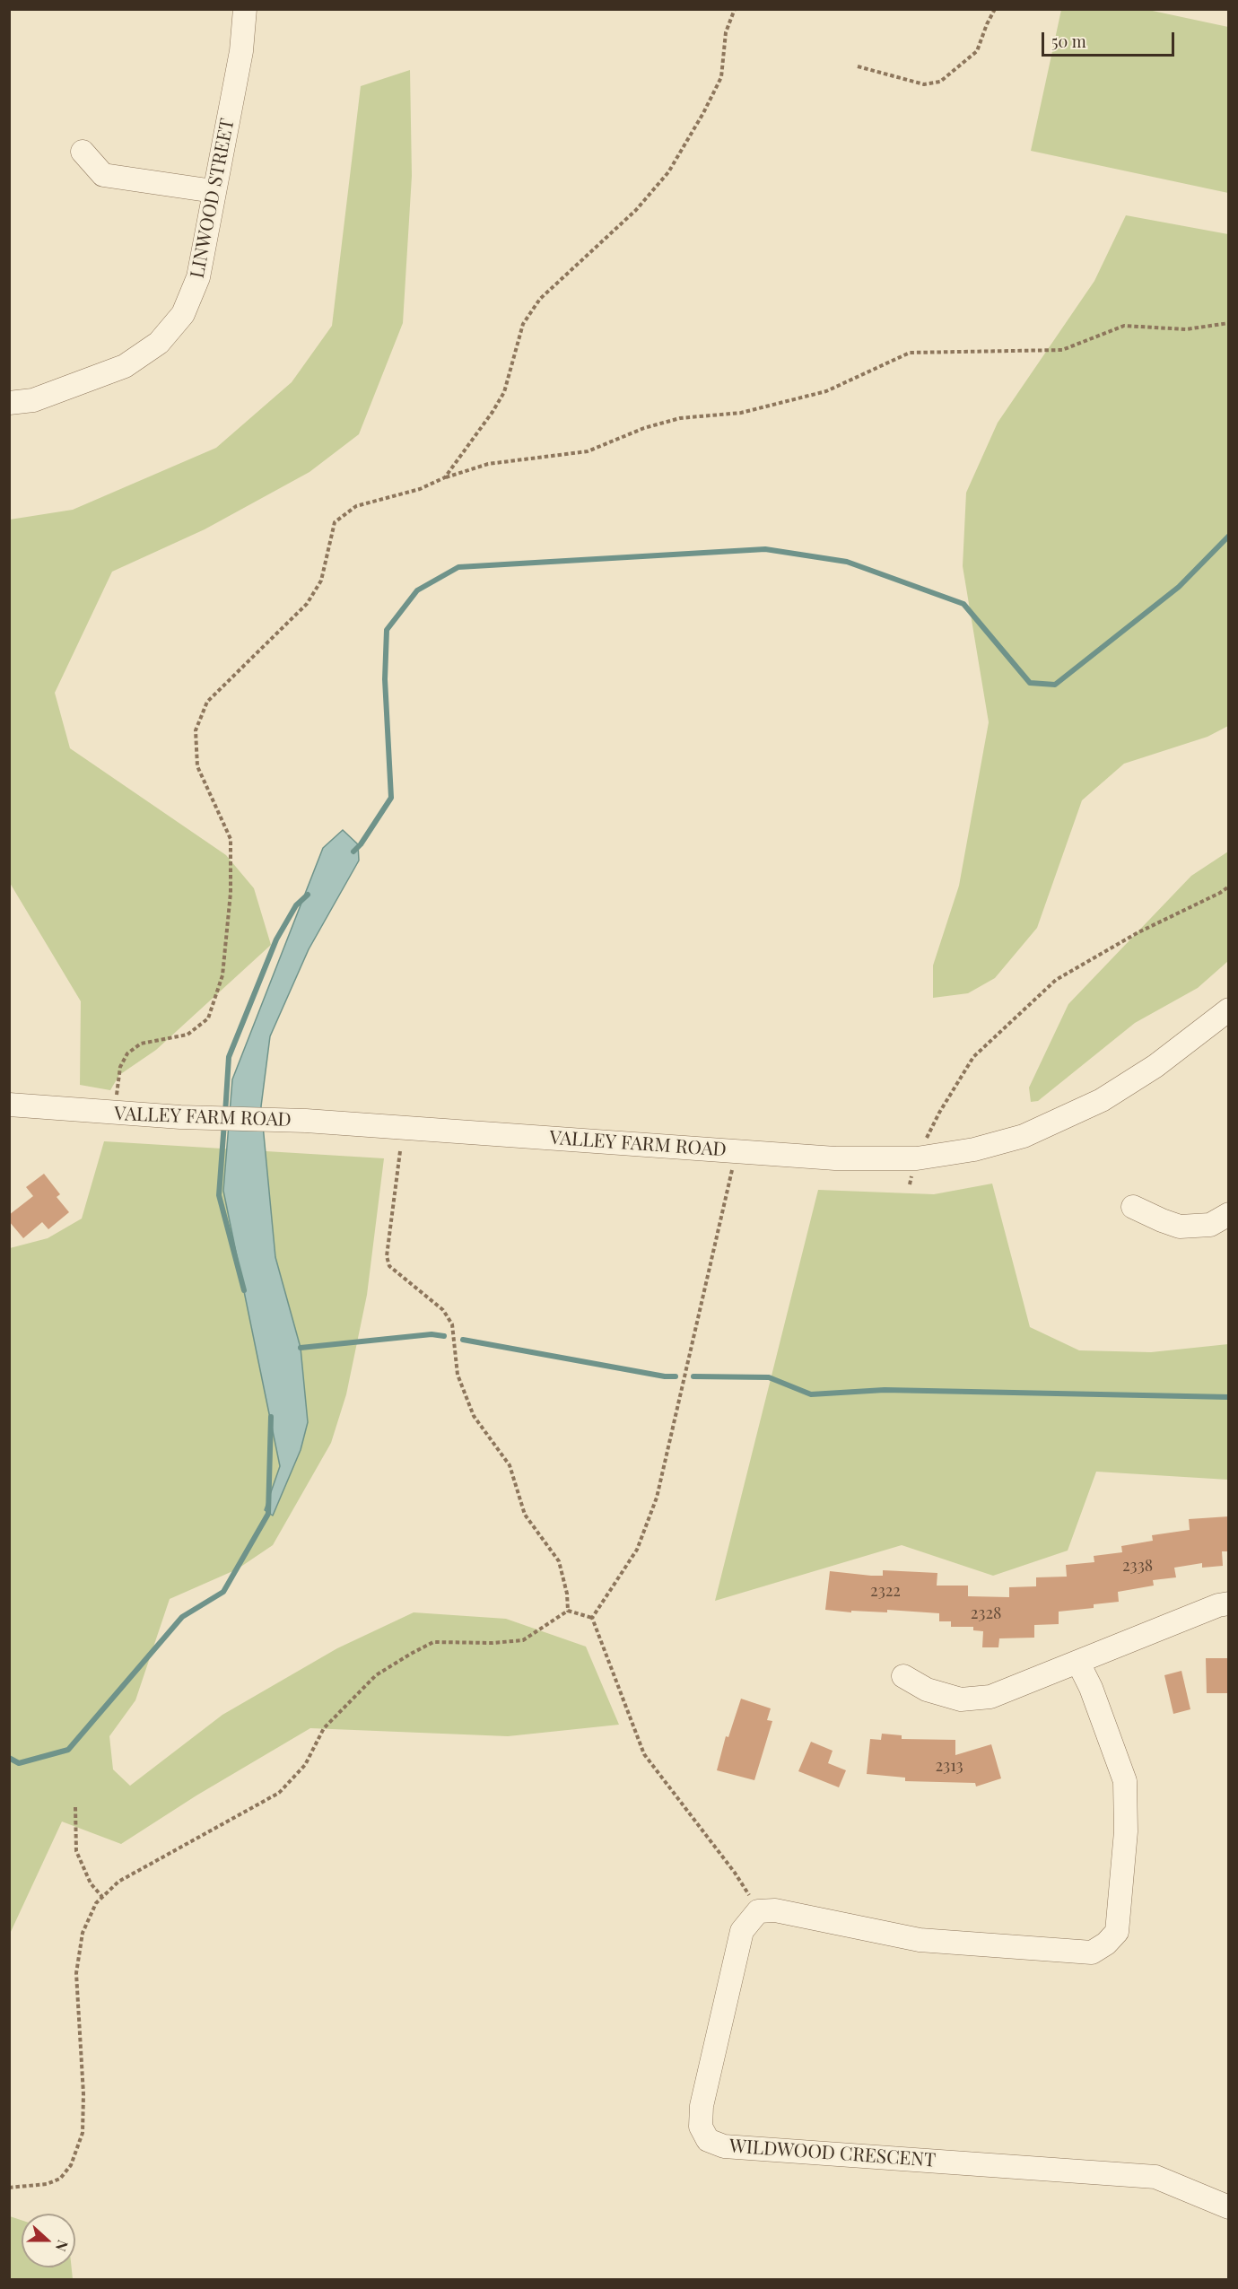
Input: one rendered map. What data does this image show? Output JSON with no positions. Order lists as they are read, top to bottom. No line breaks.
{"streets":{"street":["LINWOOD STREET","VALLEY FARM ROAD","WILDWOOD CRESCENT"]},"house_numbers":["2338","2322","2328","2313"],"scale_bar":"50 m","north":"right"}
